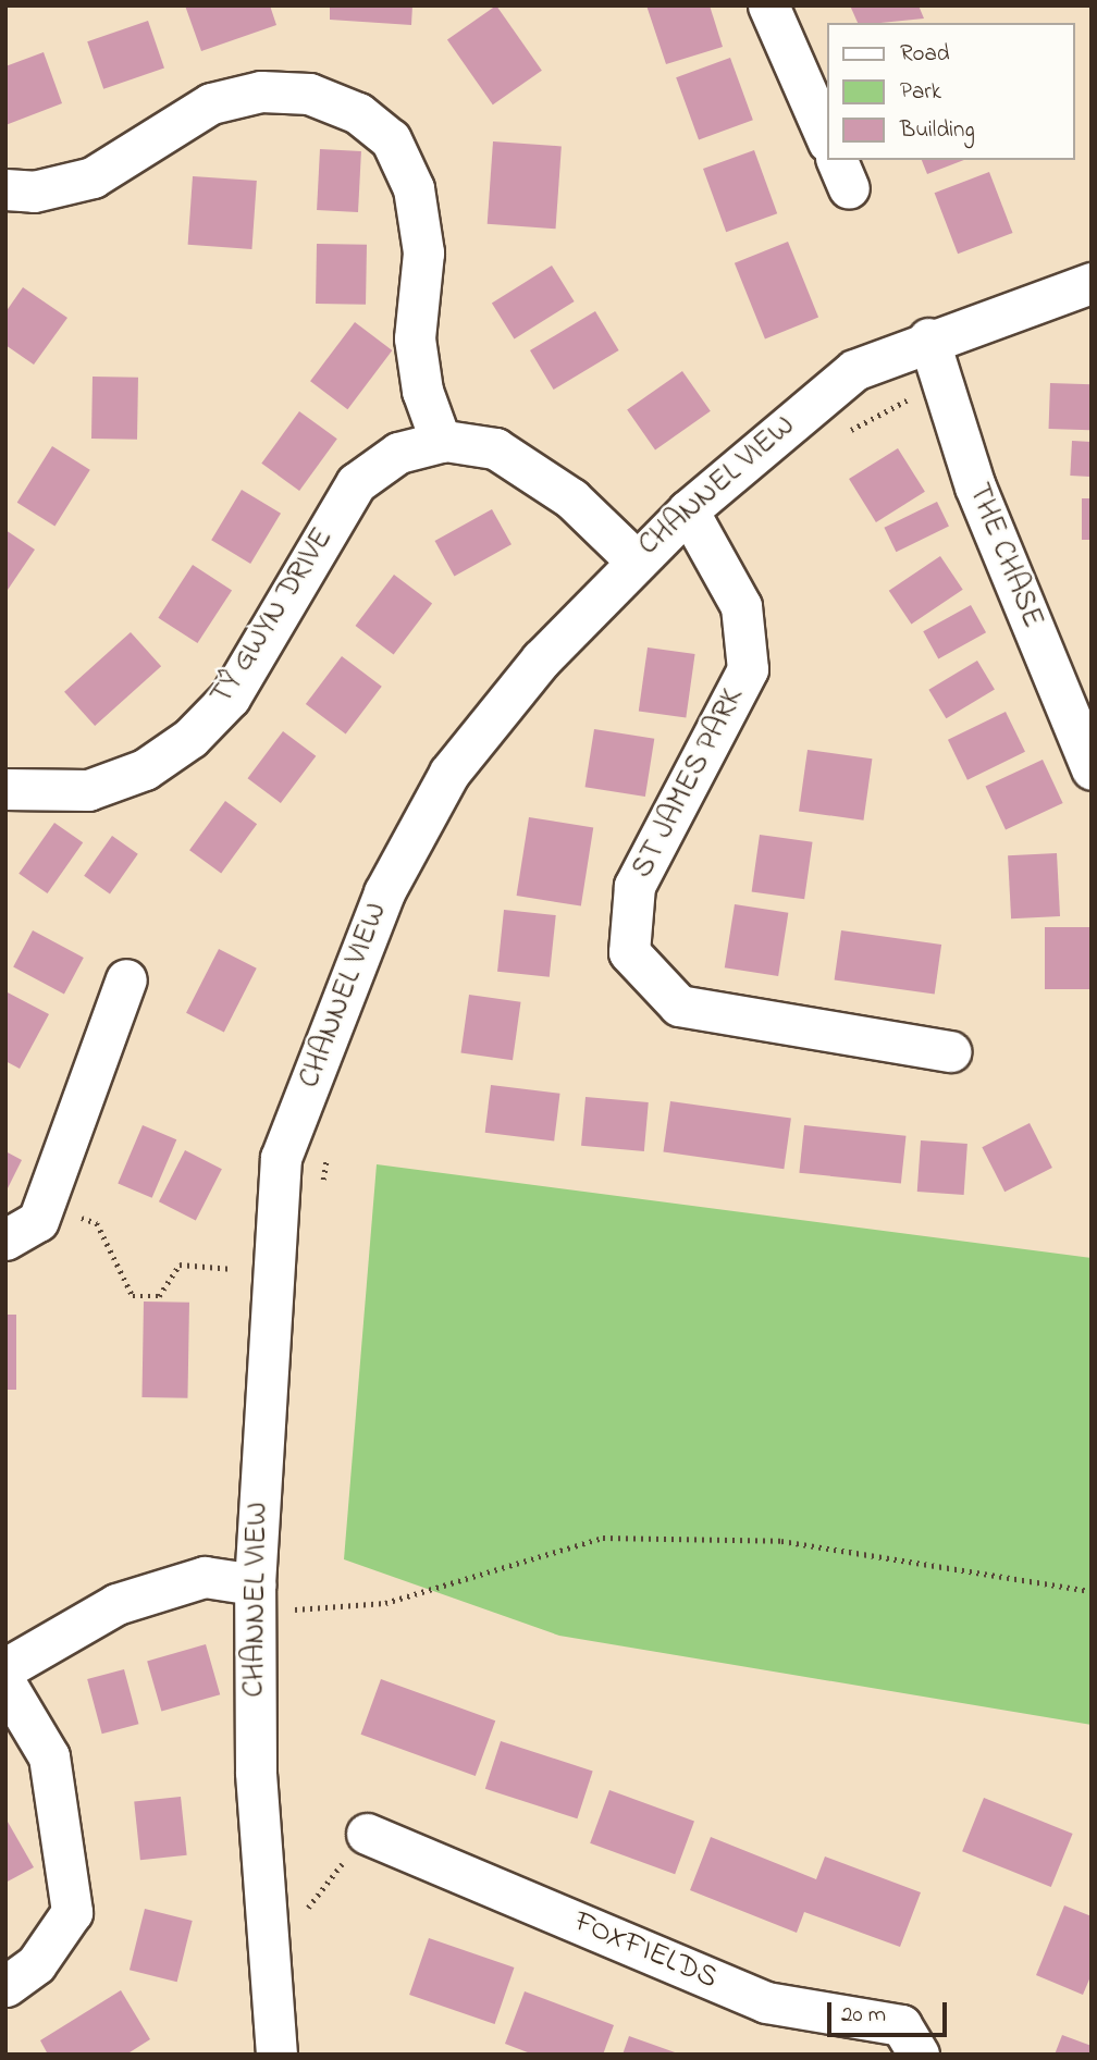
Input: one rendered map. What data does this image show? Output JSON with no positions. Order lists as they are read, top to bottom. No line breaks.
{"streets":{"street":["CHANNEL VIEW","THE CHASE","TŶ GWYN DRIVE","ST JAMES PARK","FOXFIELDS"]},"crossings":[["CHANNEL VIEW","THE CHASE"],["CHANNEL VIEW","TŶ GWYN DRIVE"],["CHANNEL VIEW","ST JAMES PARK"]],"legend":["Road","Park","Building"],"scale_bar":"20 m"}
